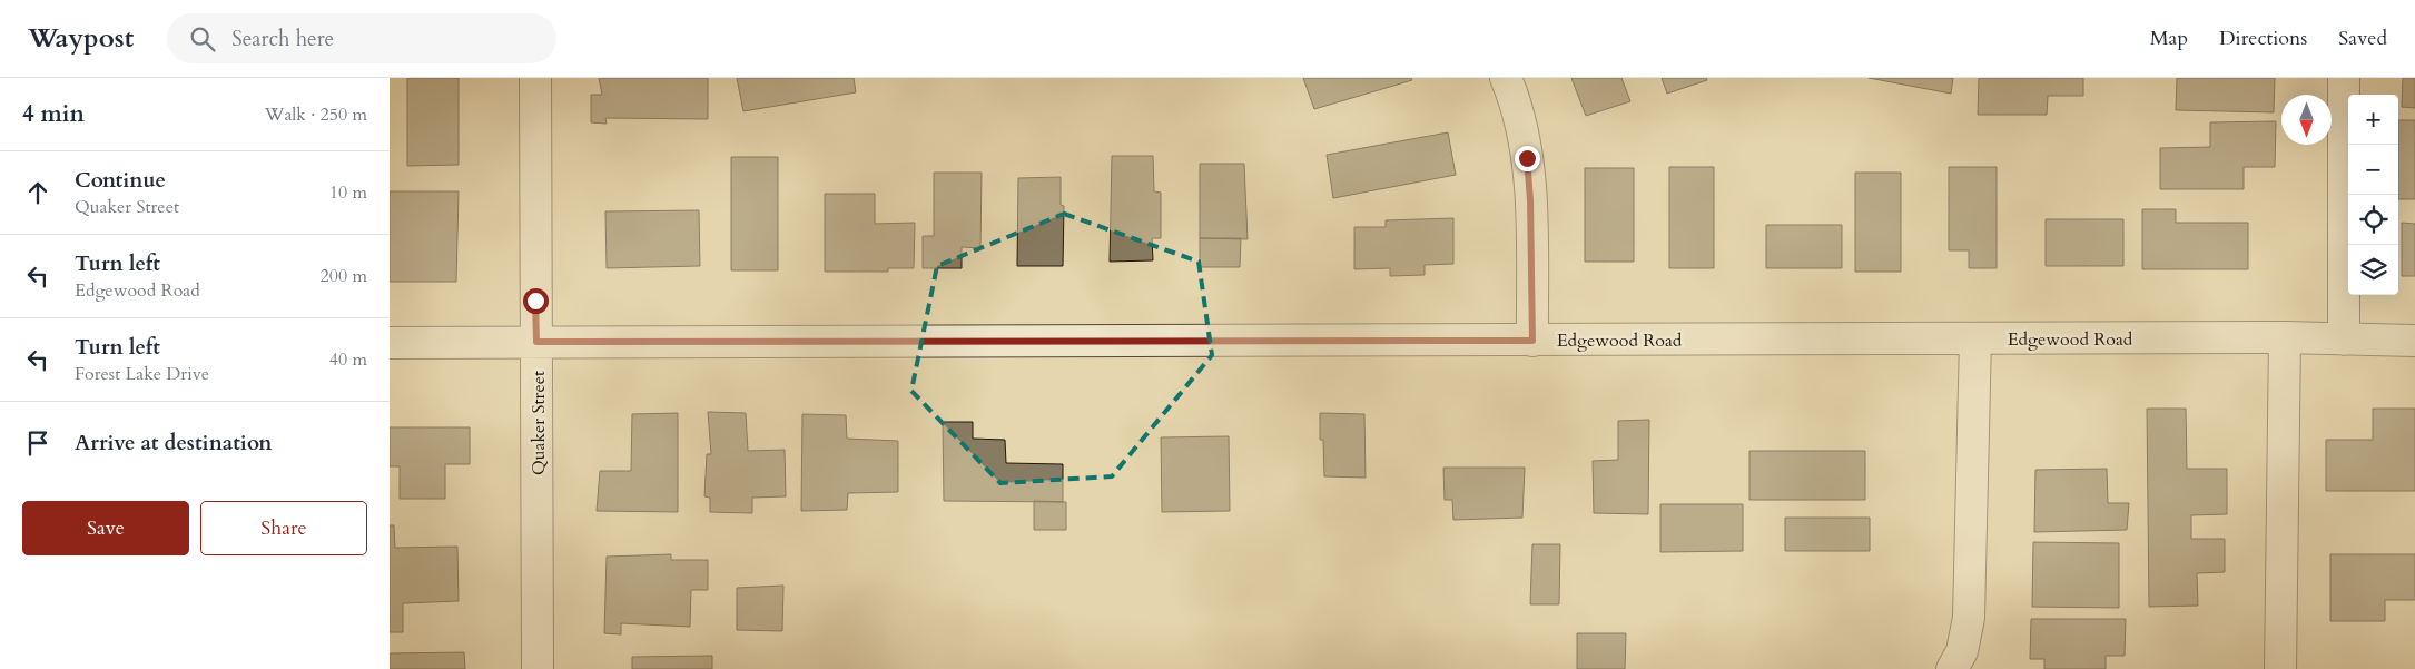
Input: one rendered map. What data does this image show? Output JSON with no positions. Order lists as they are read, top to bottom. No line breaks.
{"streets":{"street":["Edgewood Road","Quaker Street"]},"crossings":[["Edgewood Road","Quaker Street"]],"north":"bottom","page":{"header":"Waypost","search":"Search here","nav":["Map","Directions","Saved"],"heading":["4 min","Walk · 250 m"],"map_buttons":["+","−"],"list":[["Continue","Quaker Street","10 m"],["Turn left","Edgewood Road","200 m"],["Turn left","Forest Lake Drive","40 m"],"Arrive at destination"],"buttons":["Save","Share"]}}
